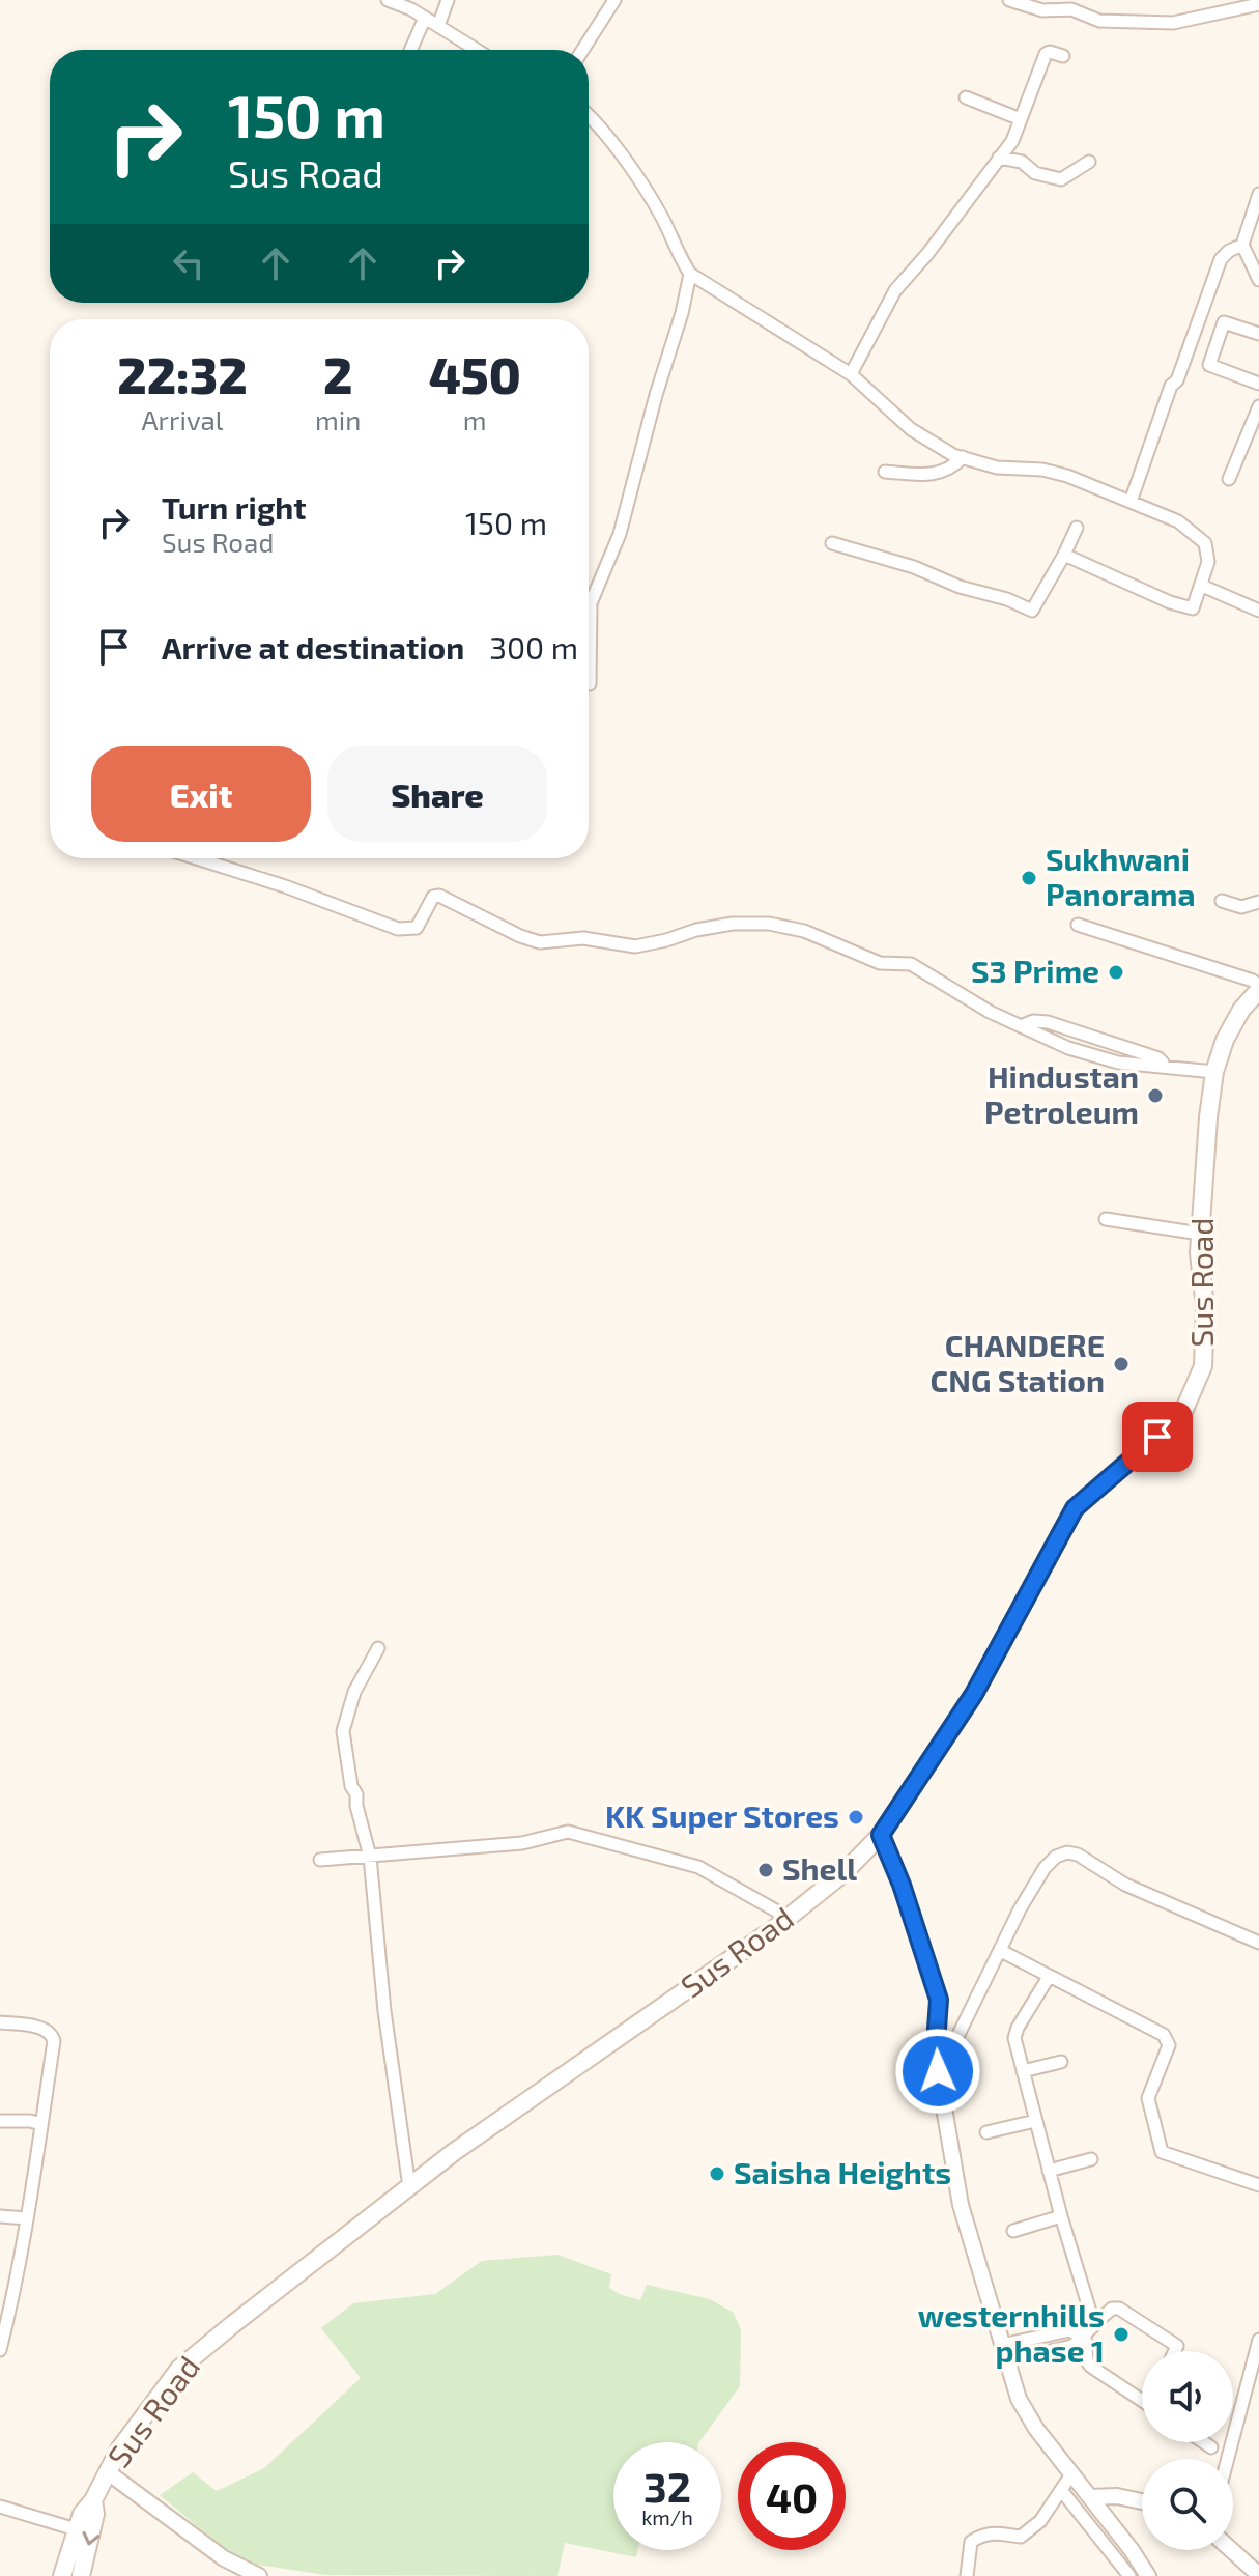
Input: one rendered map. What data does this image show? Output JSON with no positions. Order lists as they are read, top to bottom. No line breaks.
{"streets":{"main road":["Sus Road"]},"places":["Sukhwani Panorama","S3 Prime","Hindustan Petroleum","CHANDERE CNG Station","KK Super Stores","Shell","Saisha Heights","westernhills phase 1"],"page":{"turn":["150 m","Sus Road"],"eta":["22:32","Arrival","2","min","450","m"],"list":[{"name":"Turn right","note":"Sus Road","value":"150 m"},{"name":"Arrive at destination","value":"300 m"}],"buttons":["Exit","Share"],"speed":"32 km/h","limit":"40"}}
